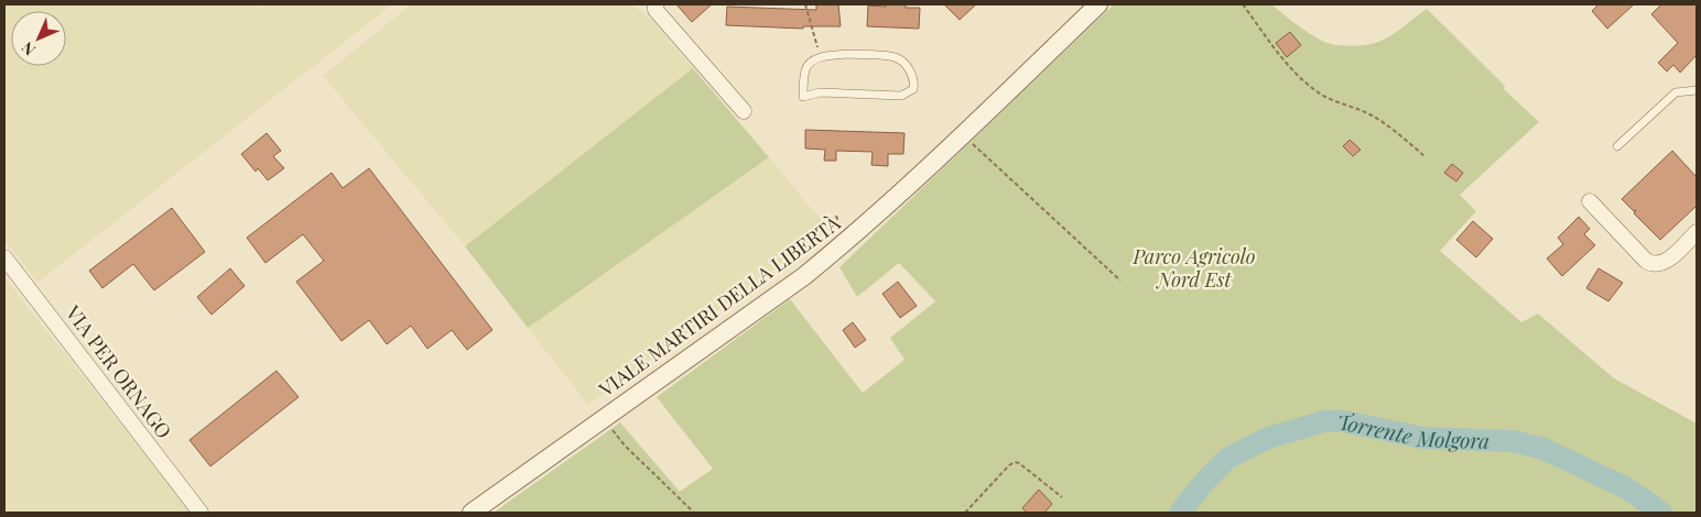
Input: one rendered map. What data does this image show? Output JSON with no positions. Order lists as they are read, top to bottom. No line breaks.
{"streets":{"street":["VIALE MARTIRI DELLA LIBERTÀ","VIA PER ORNAGO"]},"water":["Torrente Molgora"],"parks":["Parco Agricolo Nord Est"],"north":"bottom left"}
